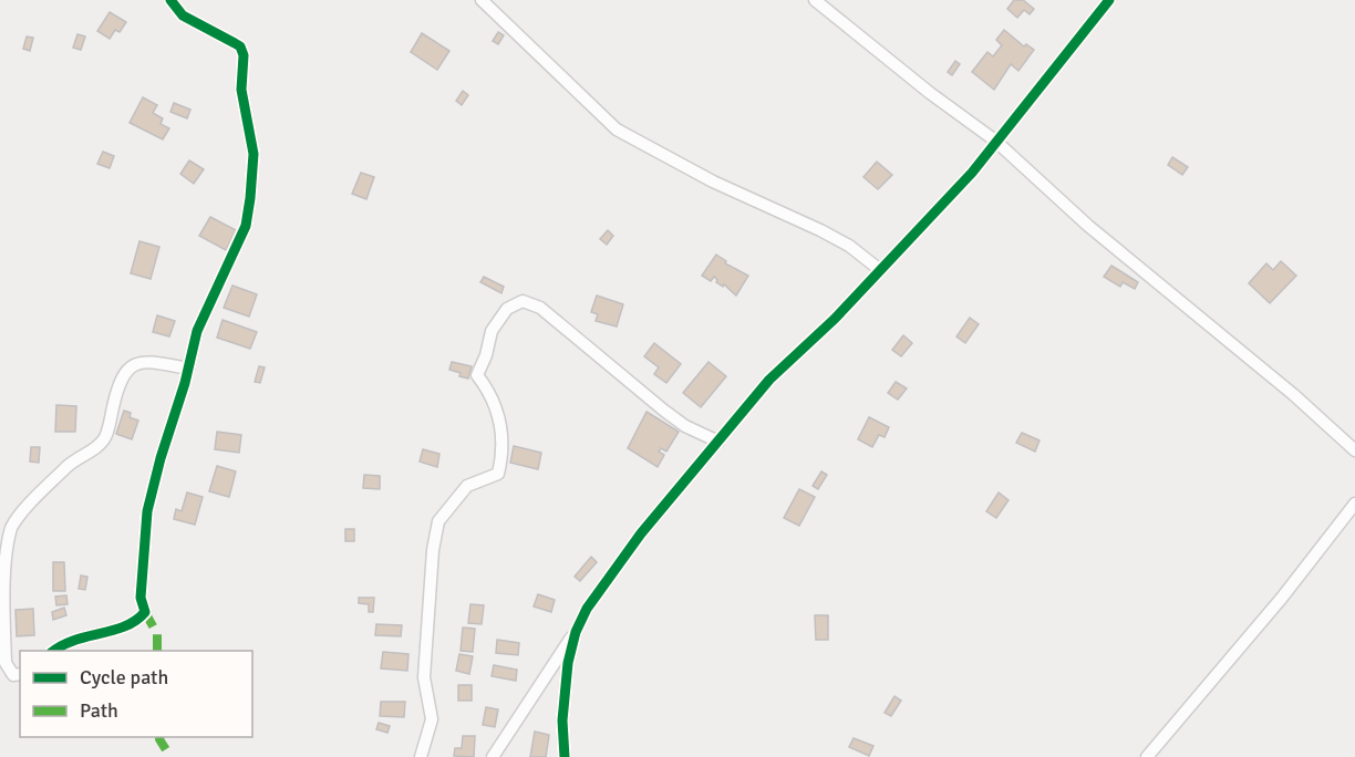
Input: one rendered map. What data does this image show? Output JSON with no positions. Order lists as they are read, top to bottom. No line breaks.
{"legend":["Cycle path","Path"]}
